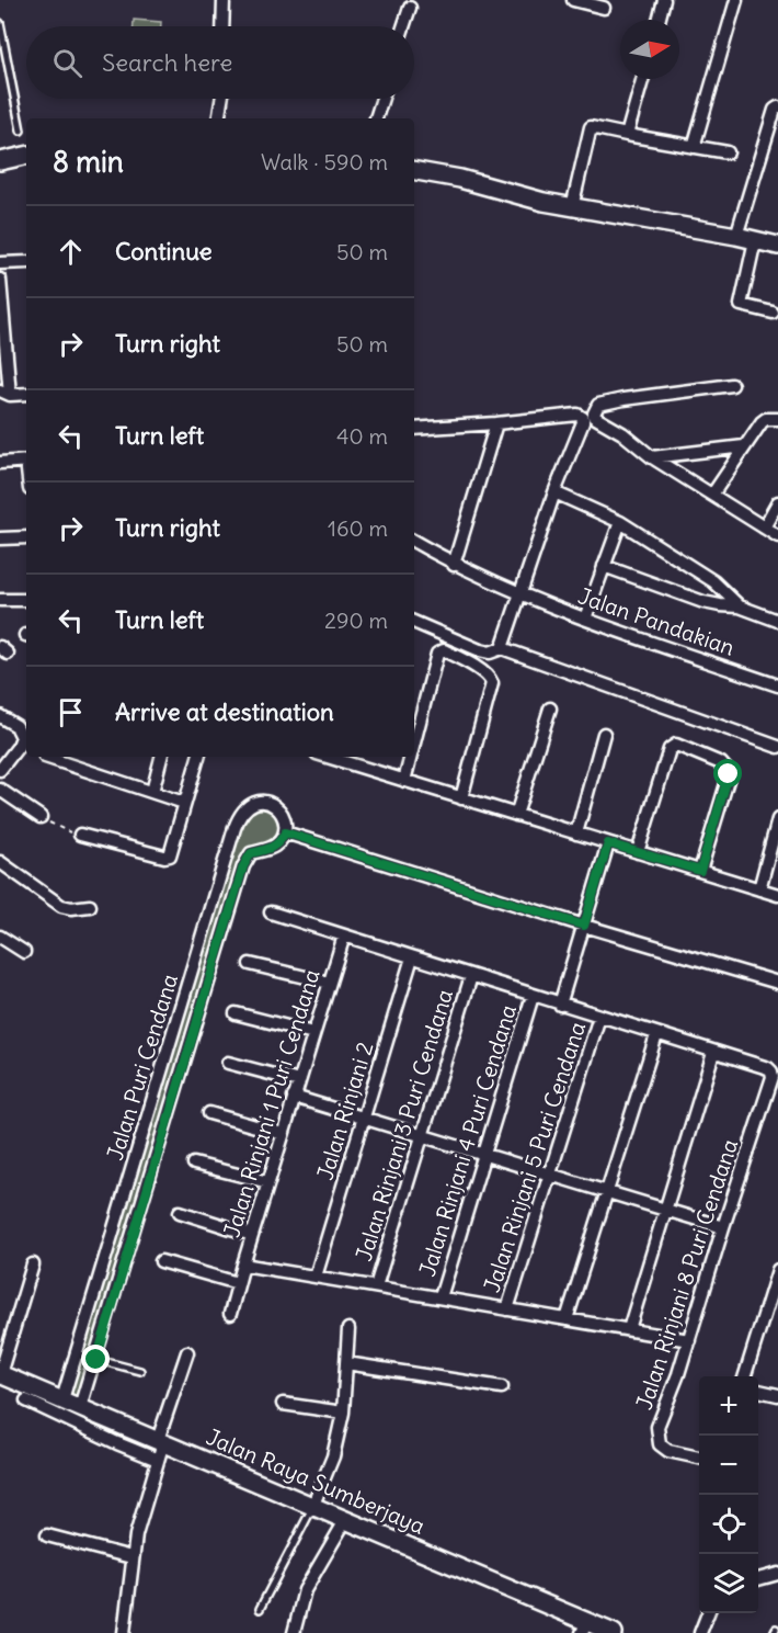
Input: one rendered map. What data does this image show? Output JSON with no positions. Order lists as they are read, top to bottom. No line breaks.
{"streets":{"street":["Jalan Pandakian","Jalan Puri Cendana","Jalan Rinjani 1 Puri Cendana","Jalan Rinjani 2","Jalan Rinjani 3 Puri Cendana","Jalan Rinjani 4 Puri Cendana","Jalan Rinjani 5 Puri Cendana","Jalan Rinjani 8 Puri Cendana","Jalan Raya Sumberjaya"]},"crossings":[["Jalan Puri Cendana","Jalan Raya Sumberjaya"]],"north":"right","page":{"search":"Search here","heading":["8 min","Walk · 590 m"],"list":[["Continue","50 m"],["Turn right","50 m"],["Turn left","40 m"],["Turn right","160 m"],["Turn left","290 m"],"Arrive at destination"],"map_buttons":["+","−"]}}
